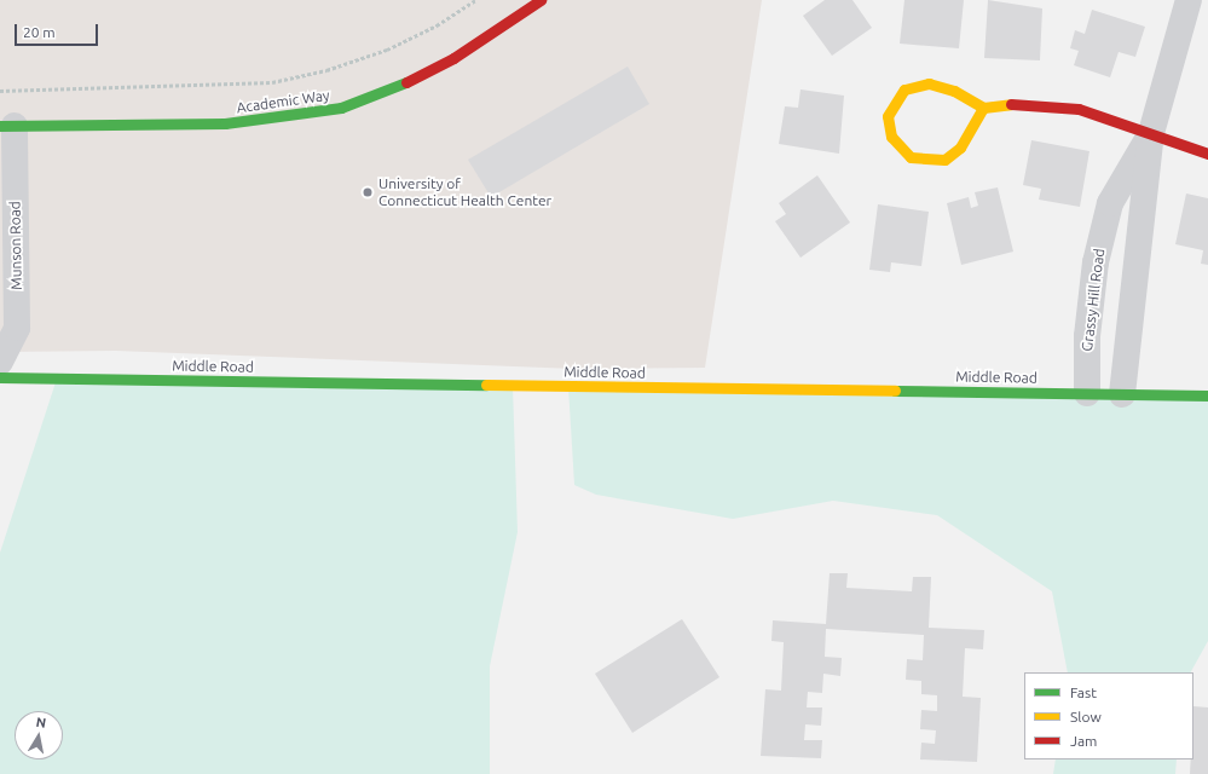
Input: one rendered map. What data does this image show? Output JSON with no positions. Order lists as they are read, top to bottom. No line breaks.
{"streets":{"street":["Academic Way","Munson Road","Grassy Hill Road","Middle Road"]},"crossings":[["Academic Way","Munson Road"],["Grassy Hill Road","Middle Road"]],"places":["University of Connecticut Health Center"],"legend":["Fast","Slow","Jam"],"scale_bar":"20 m","north":"top"}
